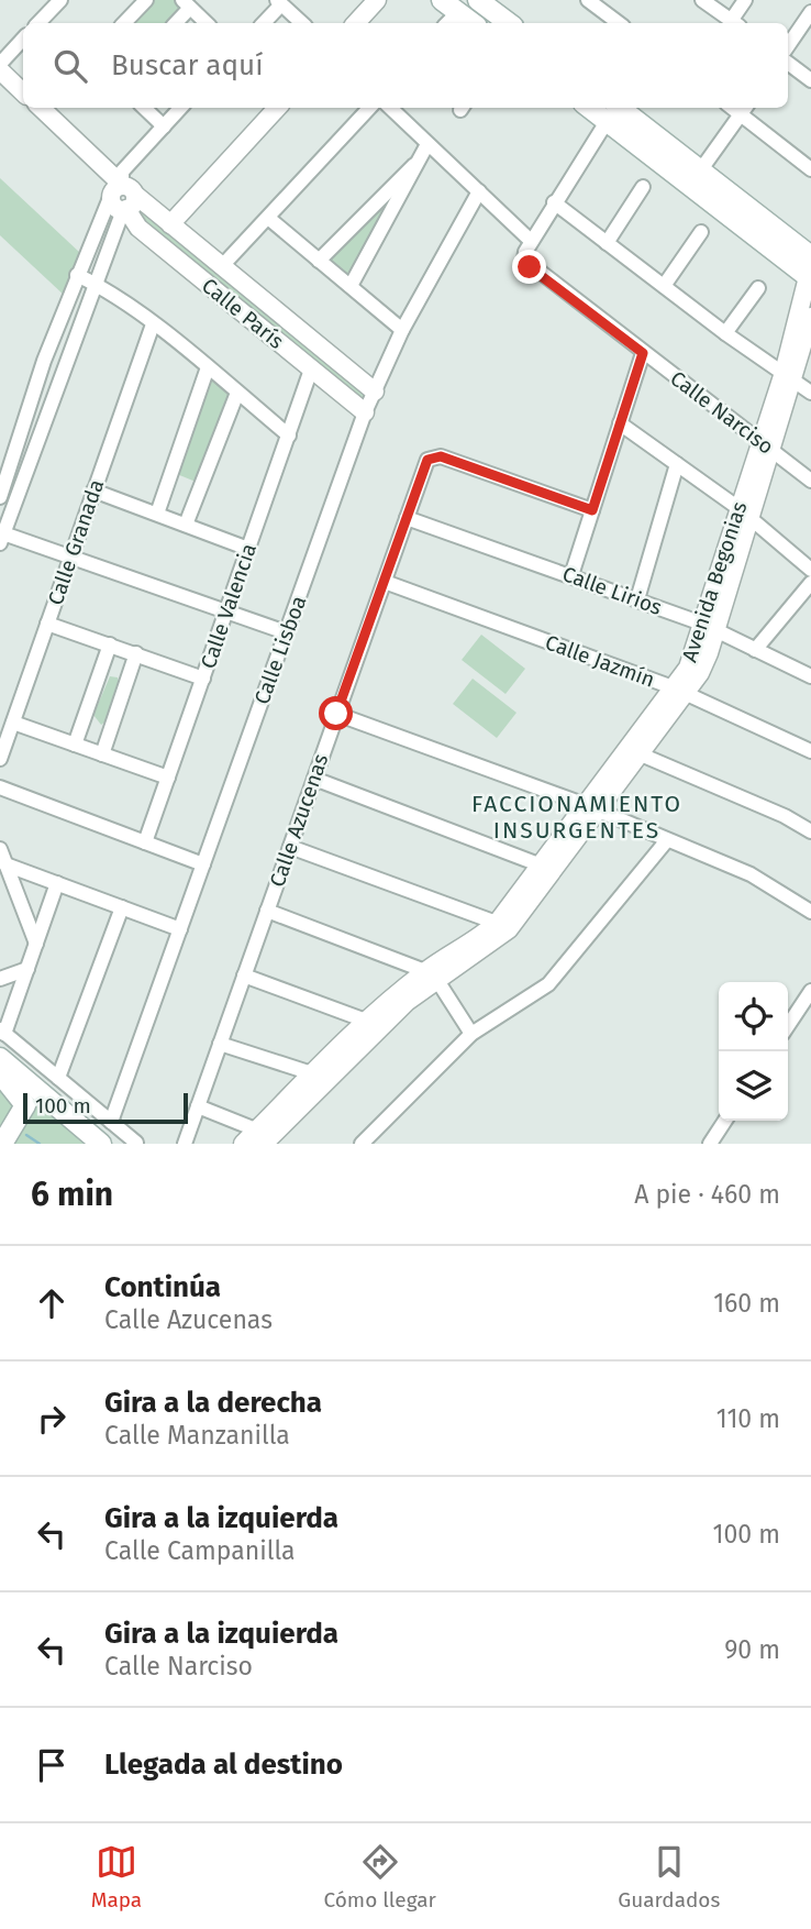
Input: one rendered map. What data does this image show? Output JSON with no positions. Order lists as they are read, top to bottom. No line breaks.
{"streets":{"street":["Calle París","Calle Narciso","Calle Granada","Avenida Begonias","Calle Lirios","Calle Valencia","Calle Lisboa","Calle Jazmín","Calle Azucenas"]},"crossings":[["Calle París","Calle Valencia"],["Calle París","Calle Lisboa"],["Calle Narciso","Avenida Begonias"],["Avenida Begonias","Calle Lirios"],["Avenida Begonias","Calle Jazmín"],["Calle Lirios","Calle Azucenas"],["Calle Jazmín","Calle Azucenas"]],"districts":["FACCIONAMIENTO INSURGENTES"],"scale_bar":"100 m","page":{"search":"Buscar aquí","scale":"100 m","heading":["6 min","A pie · 460 m"],"list":[["Continúa","Calle Azucenas","160 m"],["Gira a la derecha","Calle Manzanilla","110 m"],["Gira a la izquierda","Calle Campanilla","100 m"],["Gira a la izquierda","Calle Narciso","90 m"],"Llegada al destino"],"nav":["Mapa","Cómo llegar","Guardados"]}}
